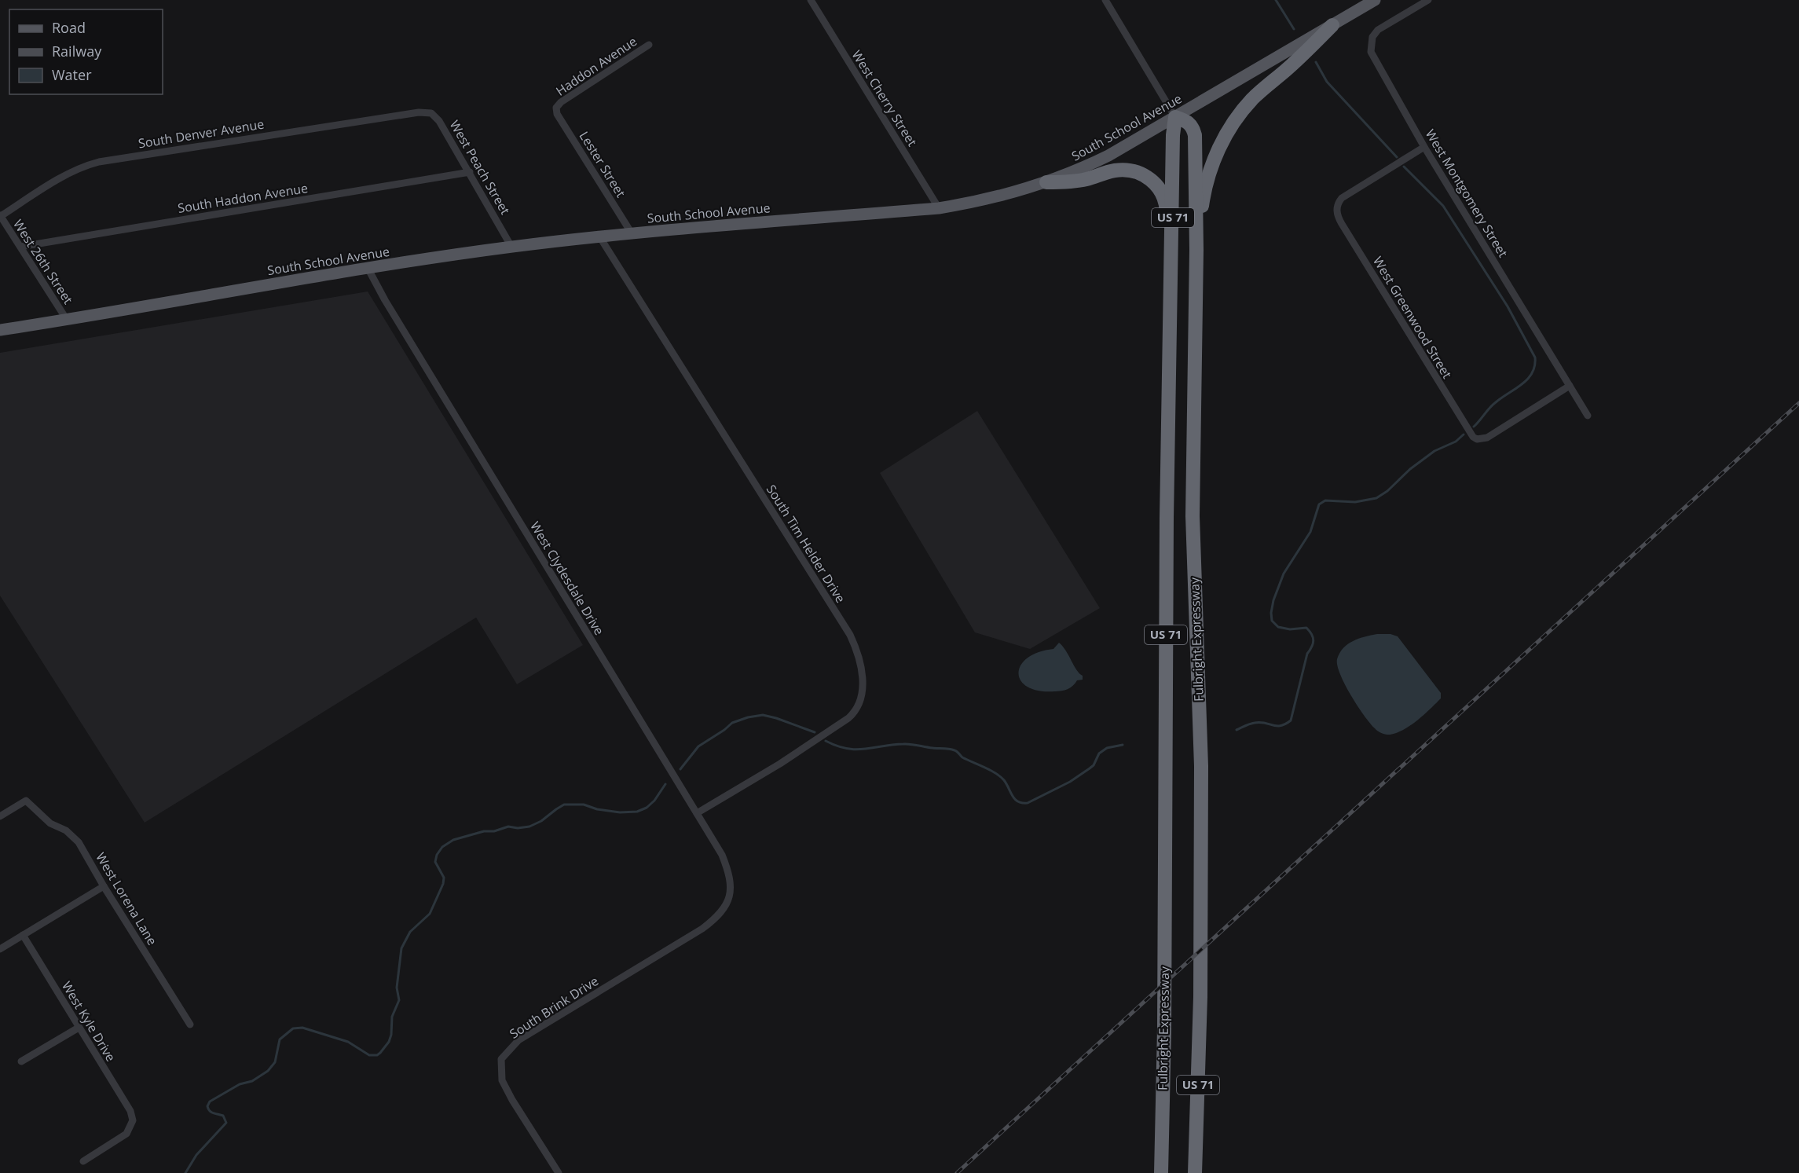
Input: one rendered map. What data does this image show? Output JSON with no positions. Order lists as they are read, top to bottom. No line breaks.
{"streets":{"highway":["US 71","Fulbright Expressway"],"main road":["South School Avenue"],"street":["Haddon Avenue","West Cherry Street","South Denver Avenue","Lester Street","West Peach Street","West Montgomery Street","South Haddon Avenue","West 26th Street","West Greenwood Street","South Tim Helder Drive","West Clydesdale Drive","West Lorena Lane","South Brink Drive","West Kyle Drive"]},"crossings":[["Haddon Avenue","Lester Street"],["West Cherry Street","South School Avenue"],["South School Avenue","Lester Street"],["South School Avenue","West Peach Street"],["South School Avenue","US 71"],["South School Avenue","West 26th Street"],["South School Avenue","South Tim Helder Drive"],["South School Avenue","West Clydesdale Drive"],["South School Avenue","Fulbright Expressway"],["South Denver Avenue","West Peach Street"],["South Denver Avenue","West 26th Street"],["West Peach Street","South Haddon Avenue"],["West Montgomery Street","West Greenwood Street"],["South Haddon Avenue","West 26th Street"],["US 71","Fulbright Expressway"],["South Tim Helder Drive","West Clydesdale Drive"],["West Clydesdale Drive","South Brink Drive"]],"legend":["Road","Railway","Water"]}
